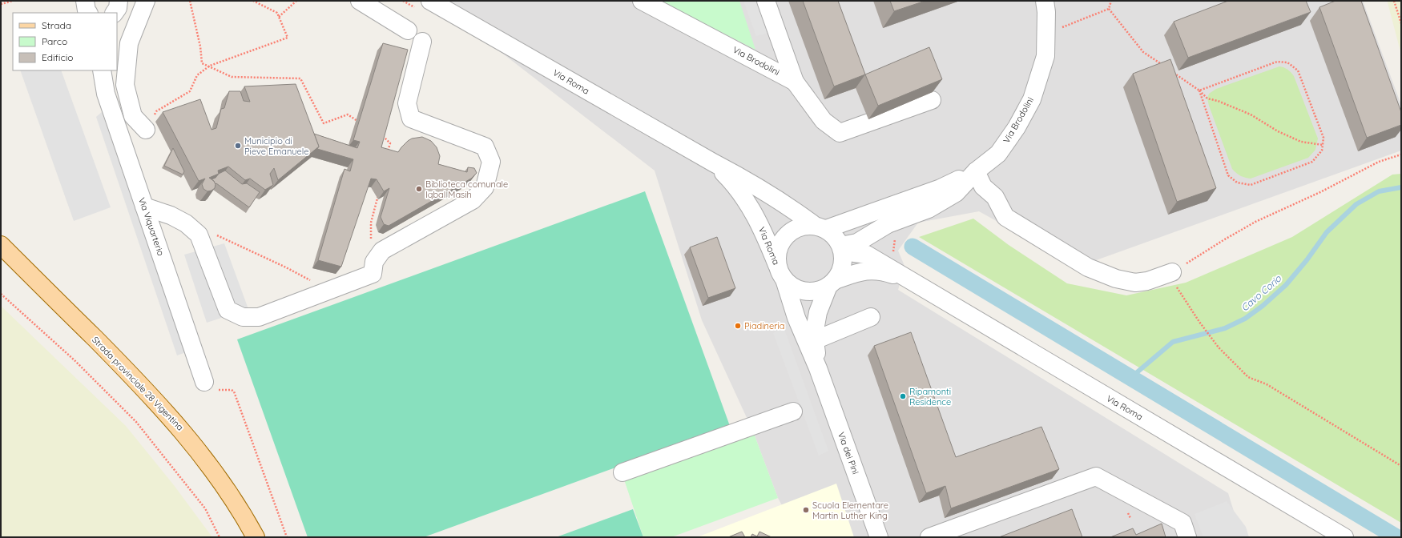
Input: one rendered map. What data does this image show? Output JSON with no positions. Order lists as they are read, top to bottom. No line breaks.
{"streets":{"main road":["Strada provinciale 28 Vigentina"],"street":["Via Brodolini","Via Roma","Via Viquarterio","Via dei Pini"]},"crossings":[["Via Brodolini","Via Roma"],["Via Brodolini","Via dei Pini"],["Via Roma","Via dei Pini"]],"water":["Cavo Corio"],"places":["Municipio di Pieve Emanuele","Biblioteca comunale Iqbal Masih","Piadineria","Ripamonti Residence","Scuola Elementare Martin Luther King"],"legend":["Strada","Parco","Edificio"]}
